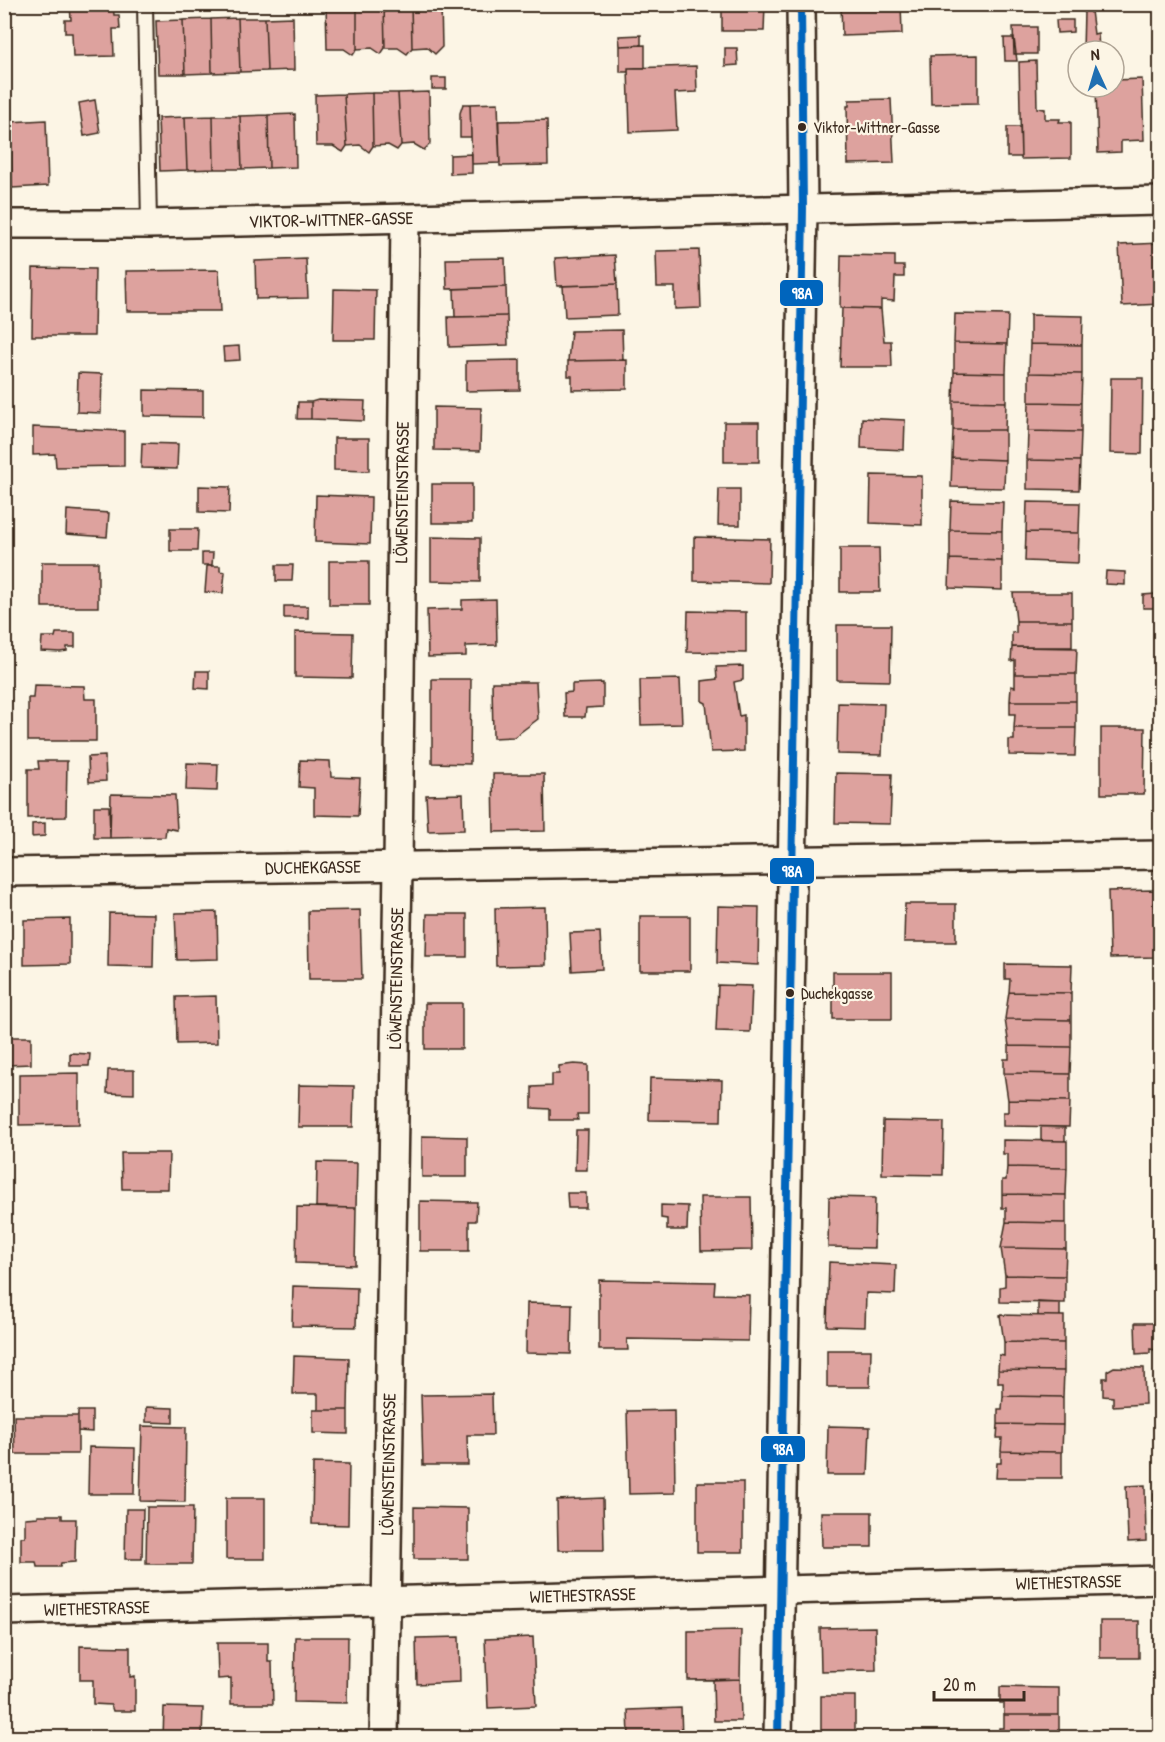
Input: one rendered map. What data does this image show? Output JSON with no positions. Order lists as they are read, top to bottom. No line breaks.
{"streets":{"street":["VIKTOR-WITTNER-GASSE","LÖWENSTEINSTRASSE","DUCHEKGASSE","WIETHESTRASSE"]},"crossings":[["VIKTOR-WITTNER-GASSE","LÖWENSTEINSTRASSE"],["LÖWENSTEINSTRASSE","DUCHEKGASSE"],["LÖWENSTEINSTRASSE","WIETHESTRASSE"]],"places":["Viktor-Wittner-Gasse","Duchekgasse"],"lines":["transit line 98A"],"scale_bar":"20 m","north":"top"}
